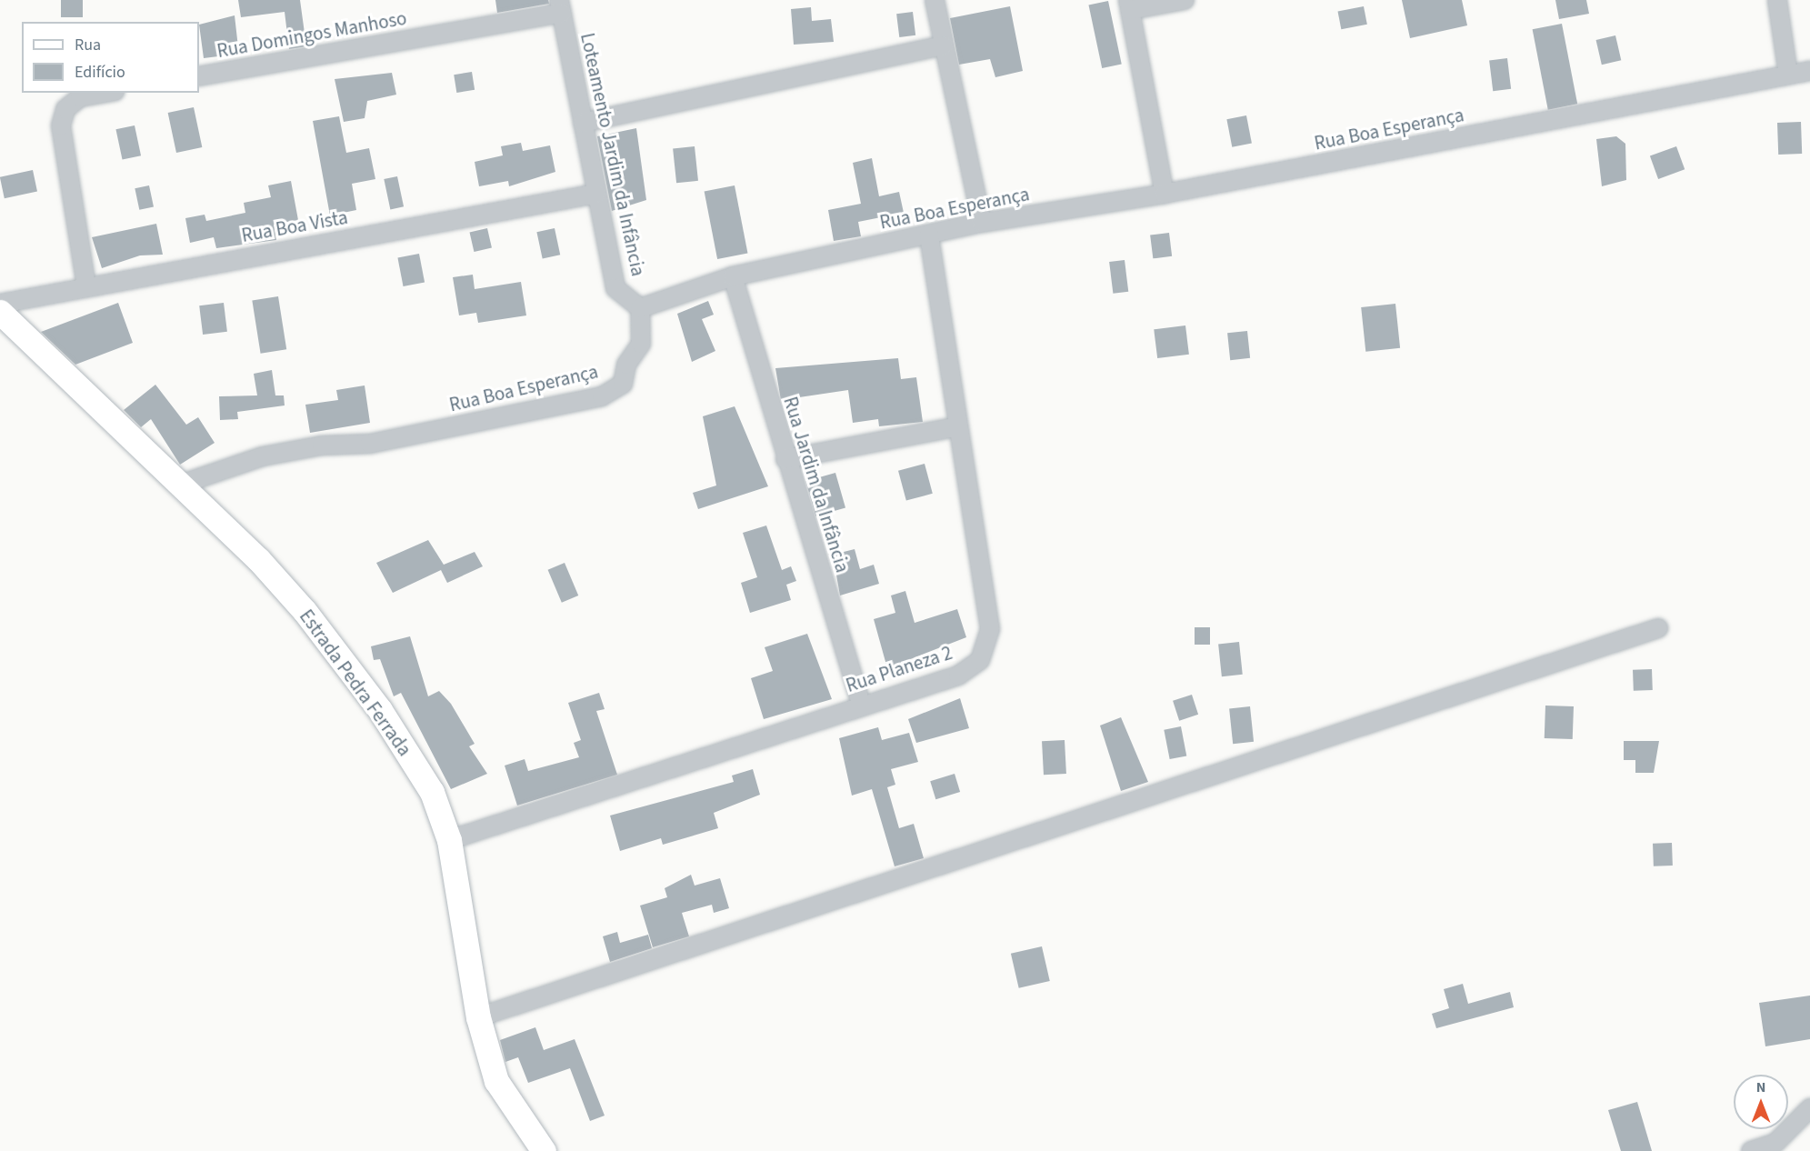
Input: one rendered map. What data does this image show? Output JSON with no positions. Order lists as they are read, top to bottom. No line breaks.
{"streets":{"street":["Rua Domingos Manhoso","Rua Boa Esperança","Loteamento Jardim da Infância","Rua Boa Vista","Rua Jardim da Infância","Rua Planeza 2","Estrada Pedra Ferrada"]},"crossings":[["Rua Domingos Manhoso","Loteamento Jardim da Infância"],["Rua Boa Esperança","Loteamento Jardim da Infância"],["Rua Boa Esperança","Rua Jardim da Infância"],["Rua Boa Esperança","Rua Planeza 2"],["Rua Boa Esperança","Estrada Pedra Ferrada"],["Loteamento Jardim da Infância","Rua Boa Vista"],["Rua Jardim da Infância","Rua Planeza 2"],["Rua Planeza 2","Estrada Pedra Ferrada"]],"legend":["Rua","Edifício"],"north":"top"}
